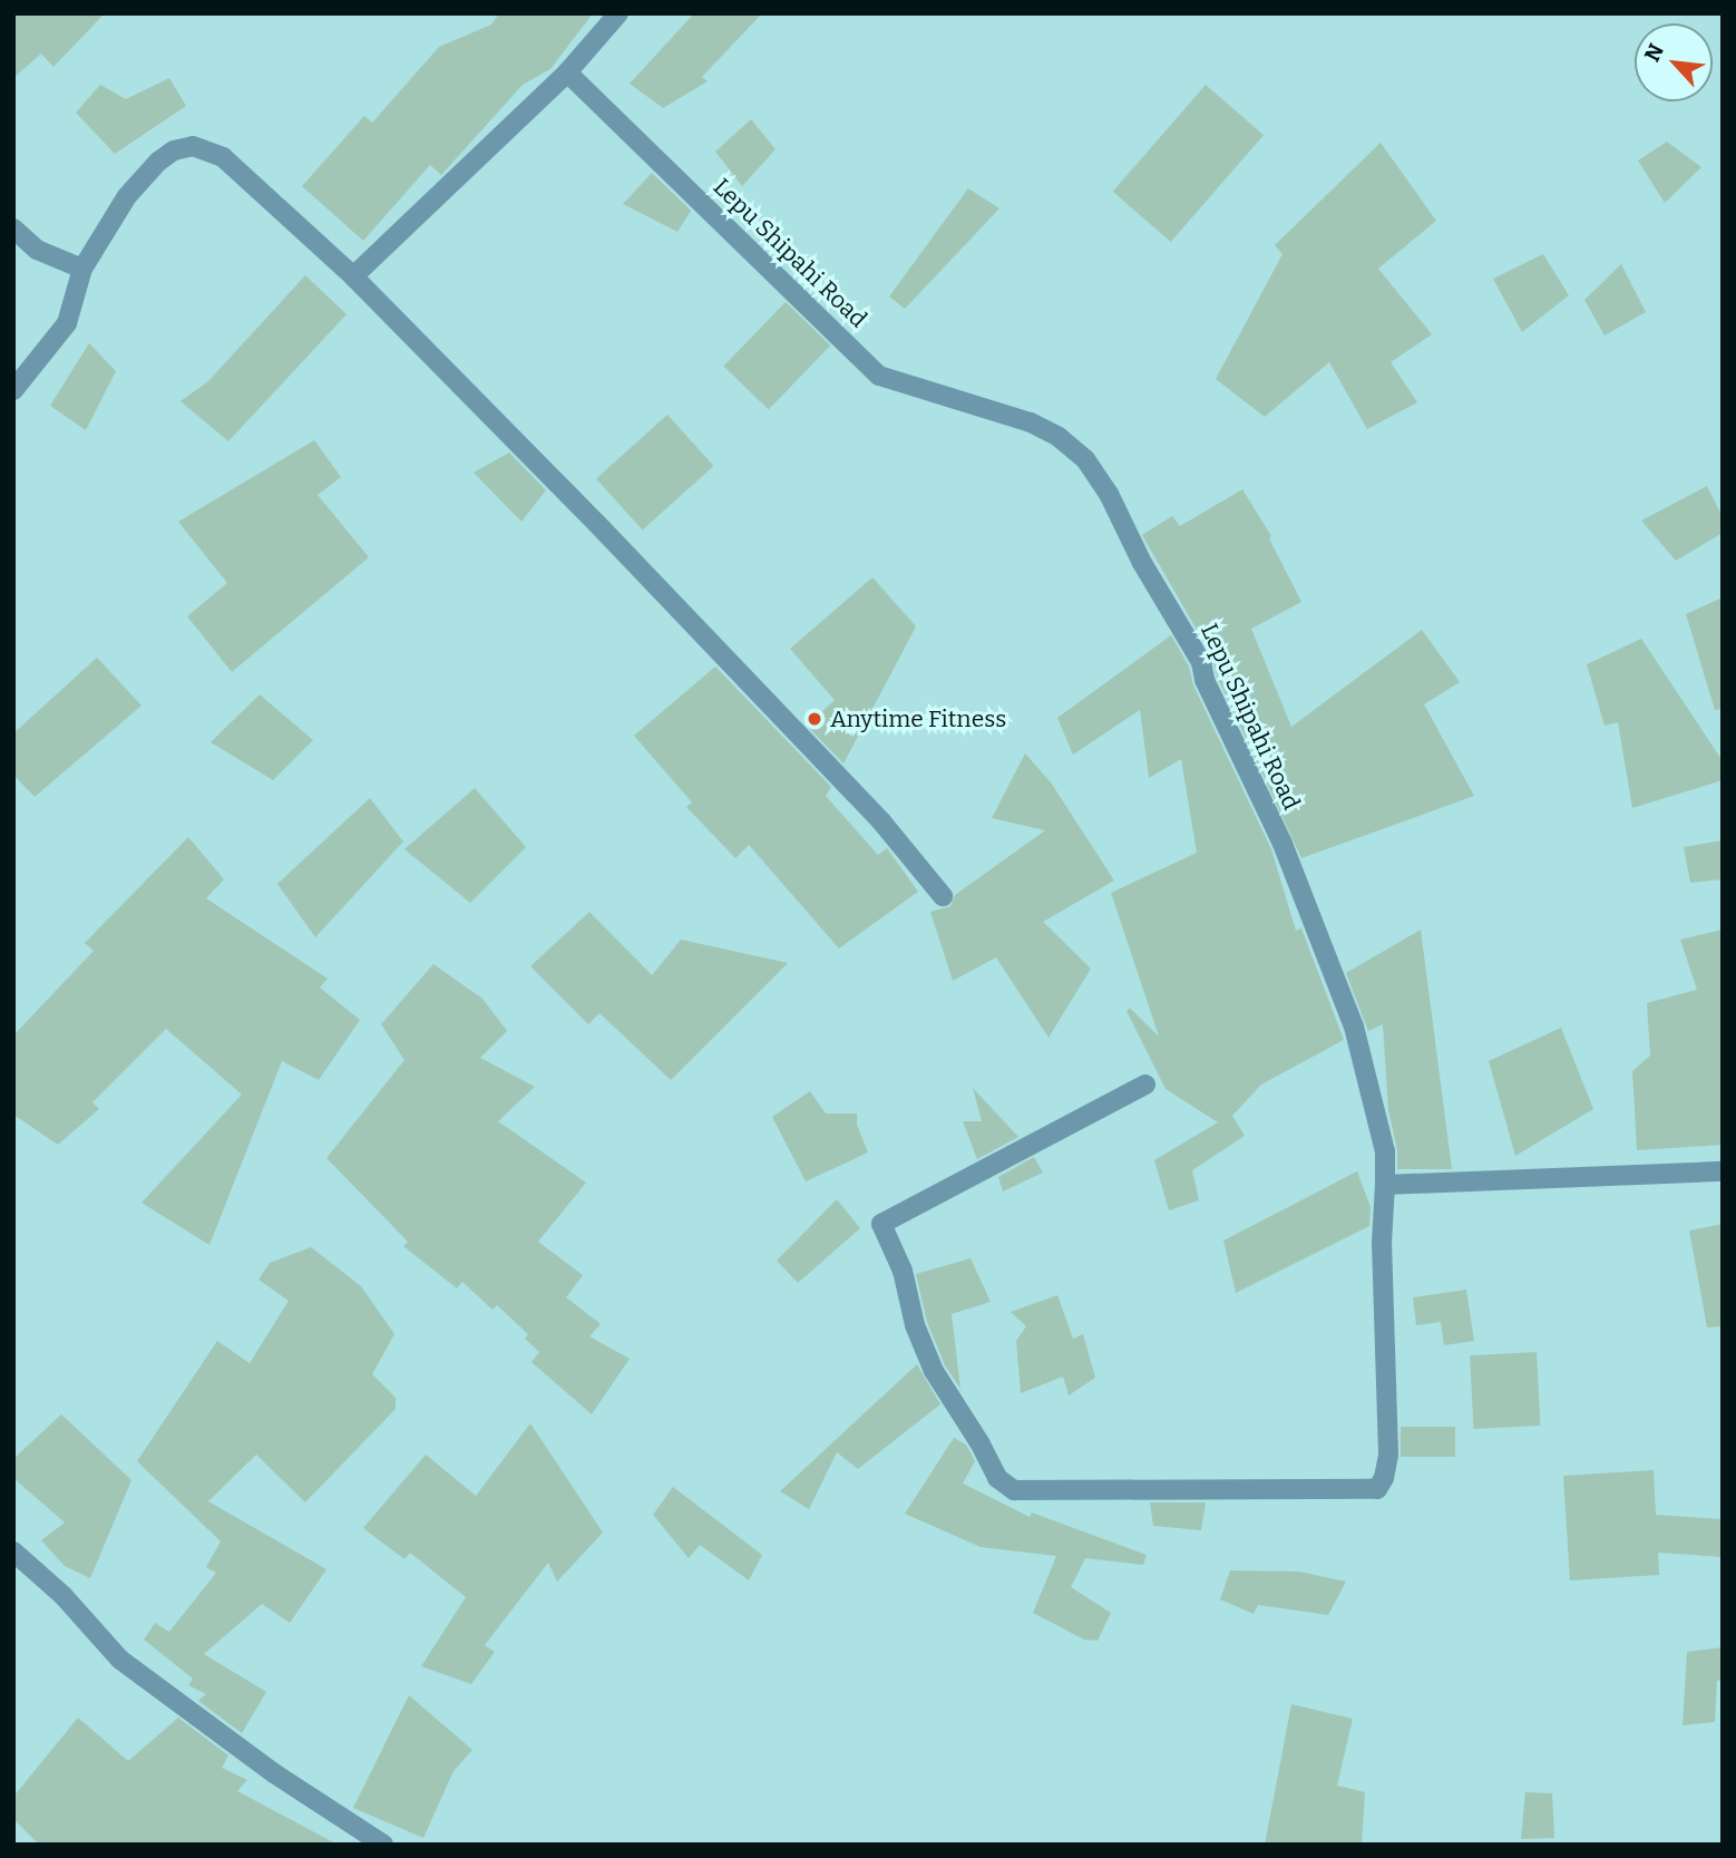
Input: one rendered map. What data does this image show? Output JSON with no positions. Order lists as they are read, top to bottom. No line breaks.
{"streets":{"street":["Lepu Shipahi Road"]},"places":["Anytime Fitness"],"north":"top left"}
